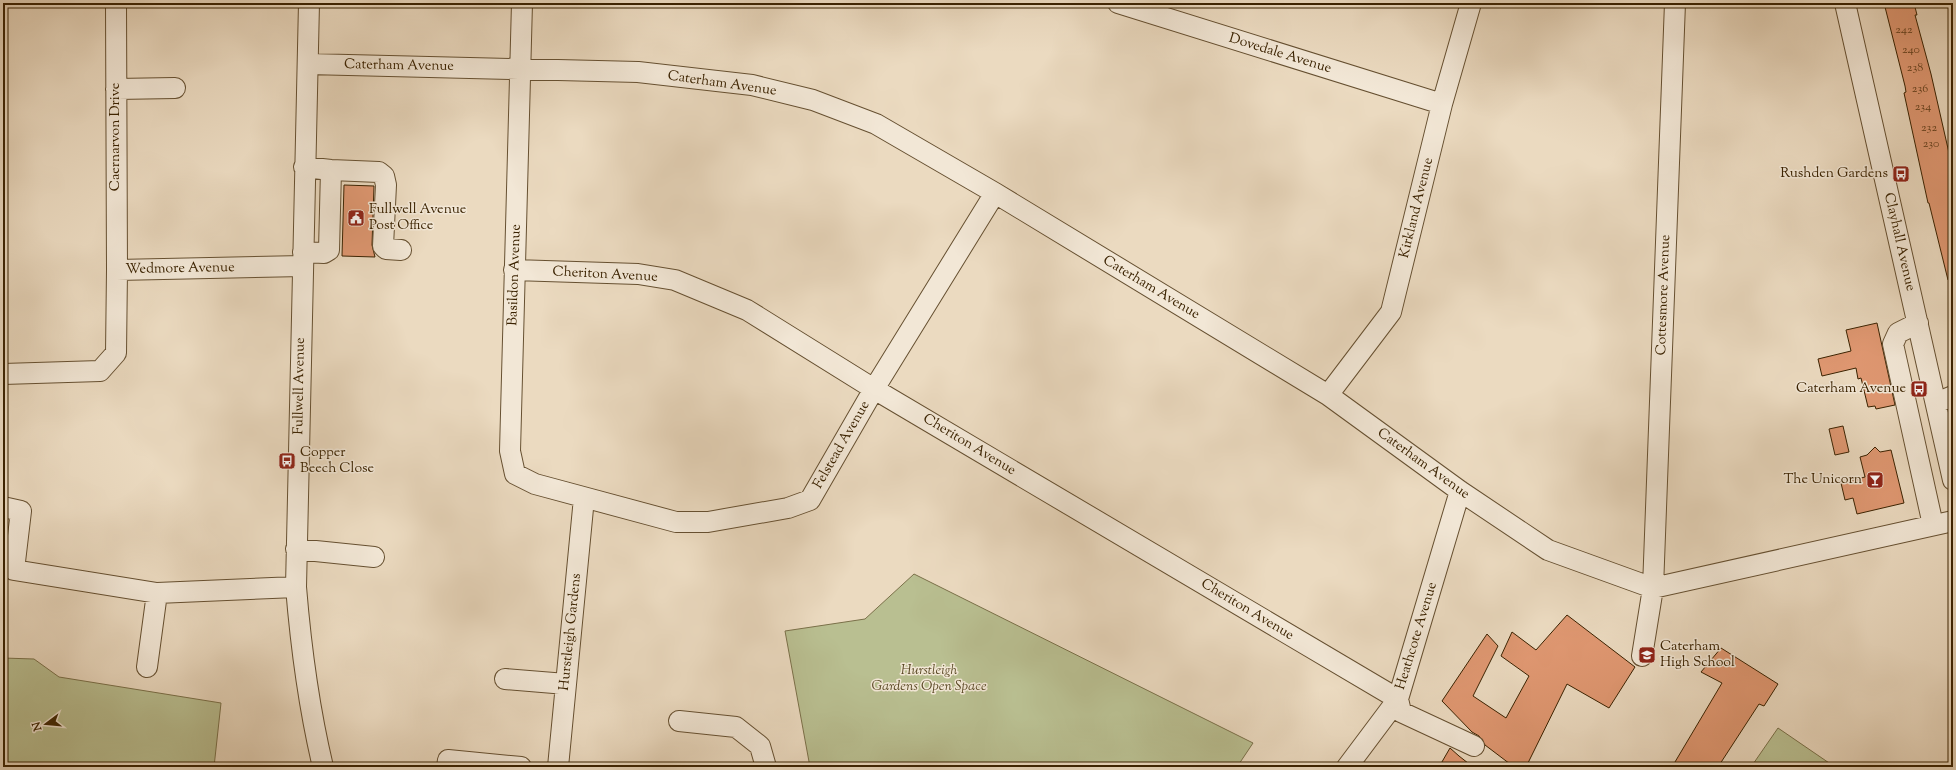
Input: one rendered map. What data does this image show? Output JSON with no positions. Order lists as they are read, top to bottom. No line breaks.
{"streets":{"street":["Dovedale Avenue","Caterham Avenue","Caernarvon Drive","Kirkland Avenue","Clayhall Avenue","Wedmore Avenue","Basildon Avenue","Cheriton Avenue","Cottesmore Avenue","Fullwell Avenue","Felstead Avenue","Hurstleigh Gardens","Heathcote Avenue"]},"crossings":[["Dovedale Avenue","Kirkland Avenue"],["Caterham Avenue","Kirkland Avenue"],["Caterham Avenue","Basildon Avenue"],["Caterham Avenue","Cottesmore Avenue"],["Caterham Avenue","Fullwell Avenue"],["Caterham Avenue","Felstead Avenue"],["Caterham Avenue","Heathcote Avenue"],["Caernarvon Drive","Wedmore Avenue"],["Wedmore Avenue","Fullwell Avenue"],["Basildon Avenue","Cheriton Avenue"],["Basildon Avenue","Felstead Avenue"],["Basildon Avenue","Hurstleigh Gardens"],["Cheriton Avenue","Felstead Avenue"],["Cheriton Avenue","Heathcote Avenue"],["Felstead Avenue","Hurstleigh Gardens"]],"parks":["Hurstleigh Gardens Open Space"],"places":{"bus stop":["Rushden Gardens","Caterham Avenue","Copper Beech Close"],"public building":["Fullwell Avenue Post Office"],"bar":["The Unicorn"],"school or university":["Caterham High School"]},"house_numbers":["242","240","238","236","234","232","230"],"north":"left"}
